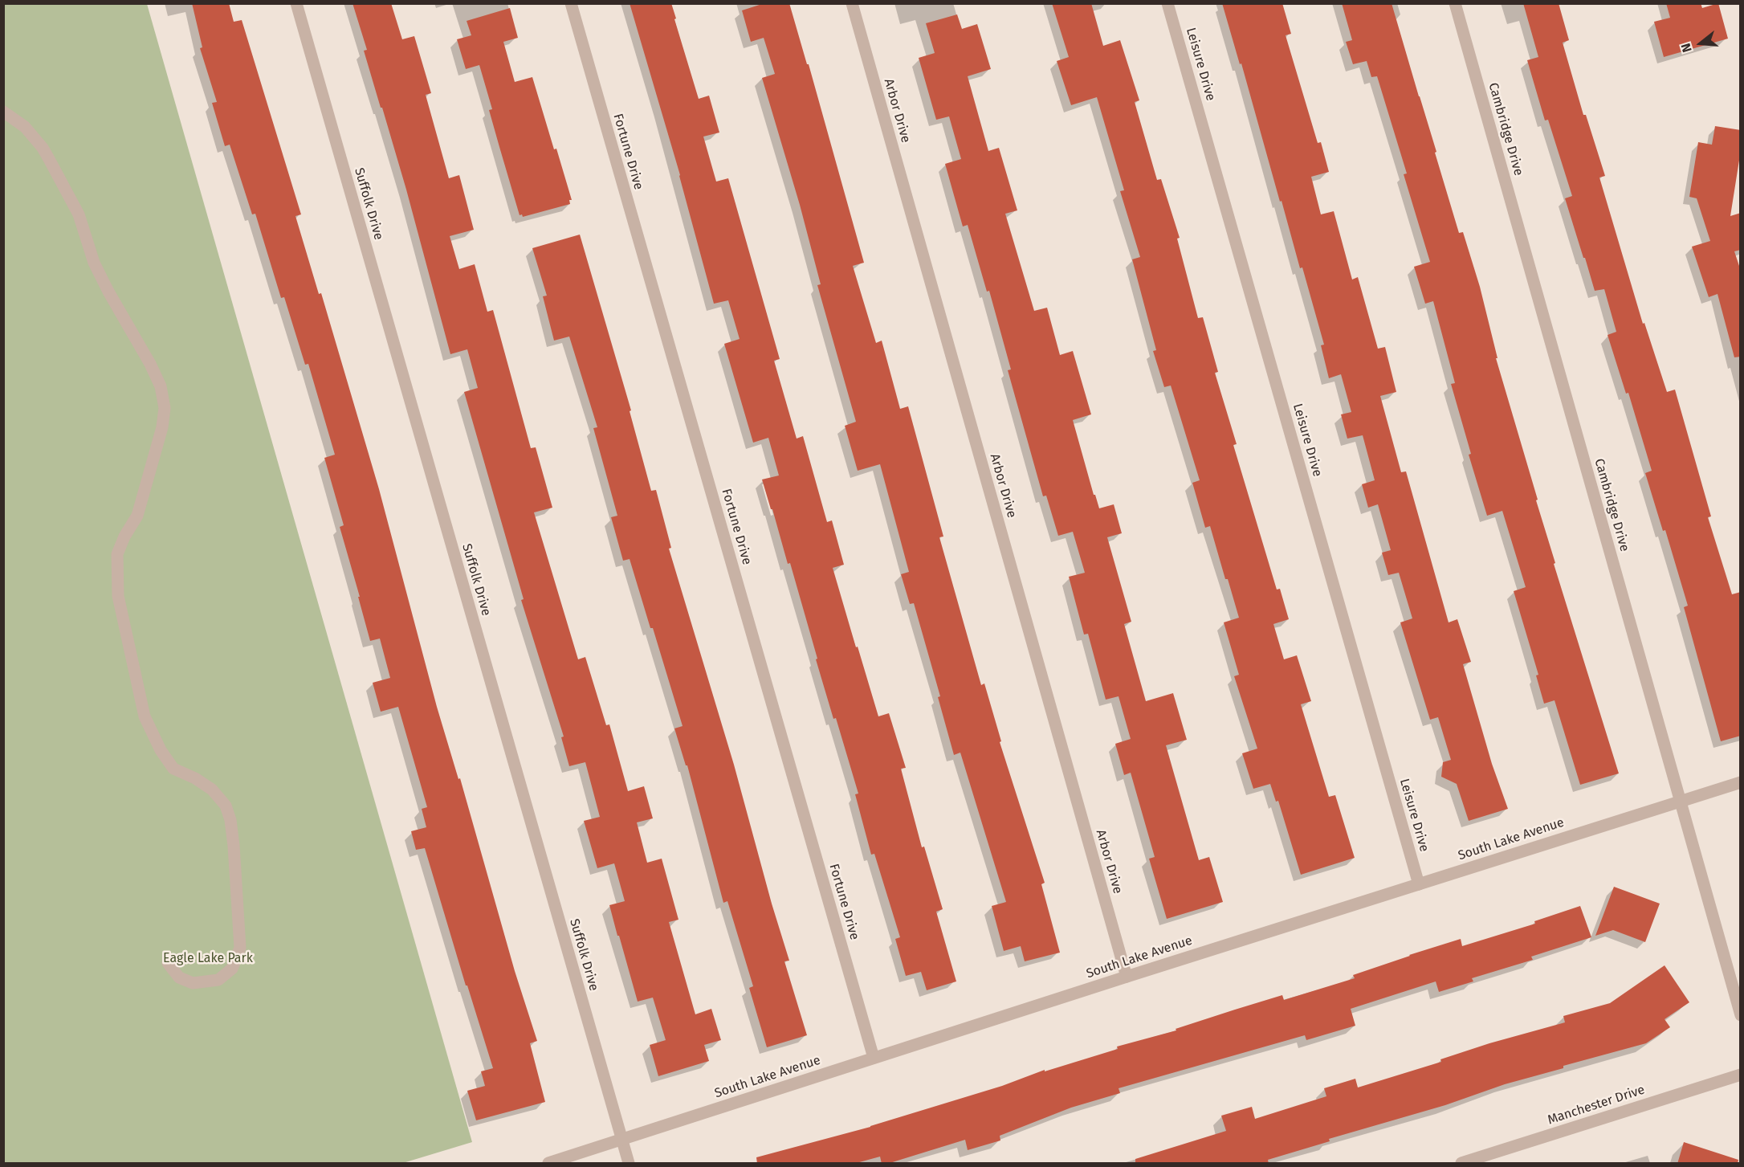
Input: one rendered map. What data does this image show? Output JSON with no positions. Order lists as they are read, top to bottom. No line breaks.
{"streets":{"street":["Leisure Drive","Arbor Drive","Cambridge Drive","Fortune Drive","Suffolk Drive","South Lake Avenue","Manchester Drive"]},"crossings":[["Leisure Drive","South Lake Avenue"],["Arbor Drive","South Lake Avenue"],["Cambridge Drive","South Lake Avenue"],["Fortune Drive","South Lake Avenue"],["Suffolk Drive","South Lake Avenue"]],"parks":["Eagle Lake Park"],"north":"left"}
